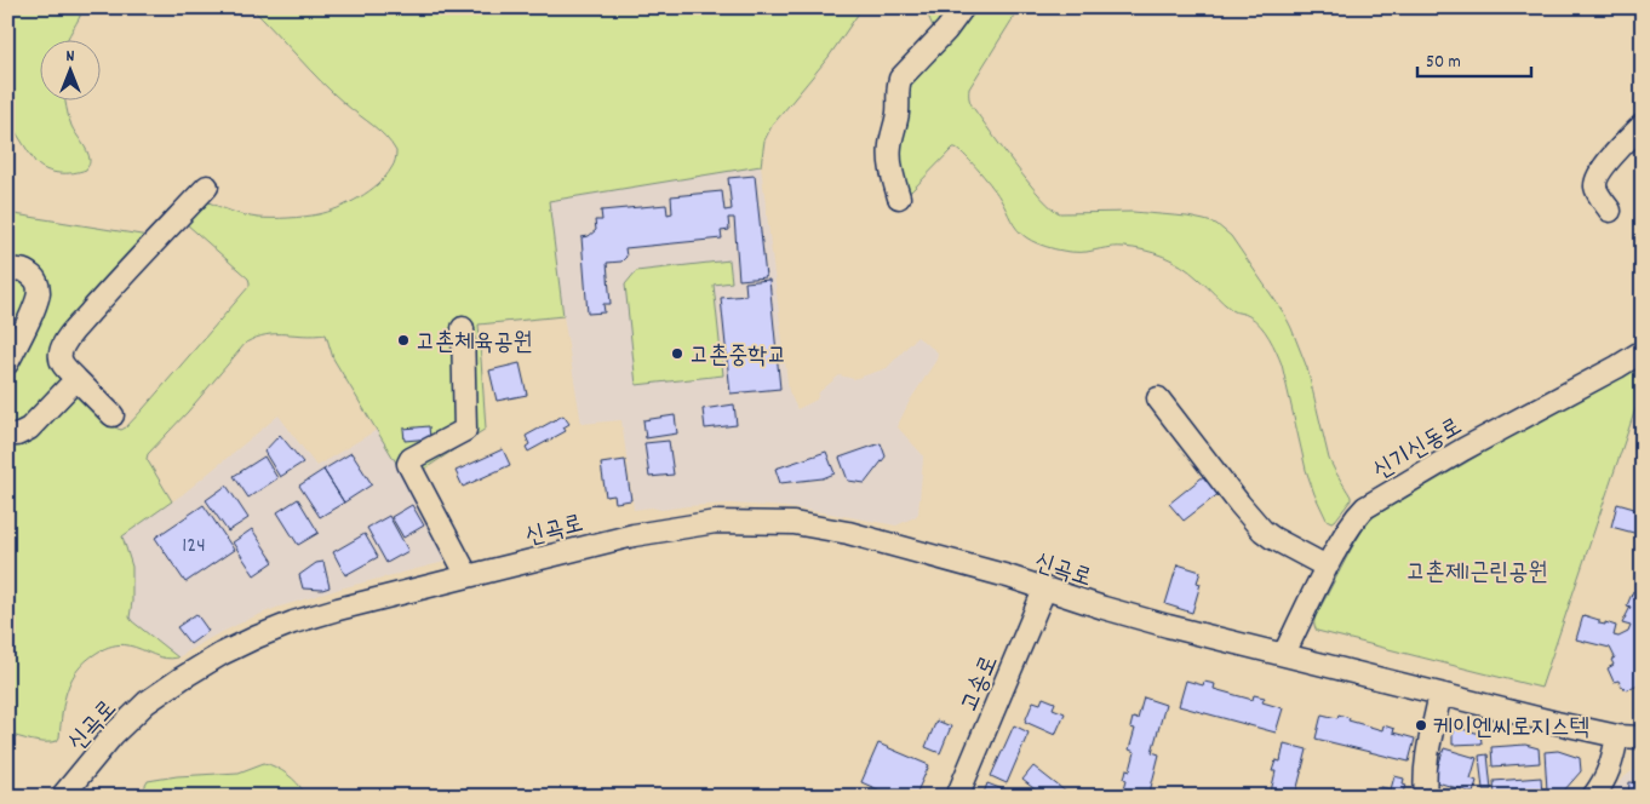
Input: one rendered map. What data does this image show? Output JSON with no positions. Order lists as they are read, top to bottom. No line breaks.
{"streets":{"street":["신기신동로","신곡로","고송로"]},"crossings":[["신기신동로","신곡로"],["신곡로","고송로"]],"parks":["고촌제1근린공원"],"places":["고촌체육공원","고촌중학교","케이엔씨로지스텍"],"house_numbers":["124"],"scale_bar":"50 m","north":"top"}
